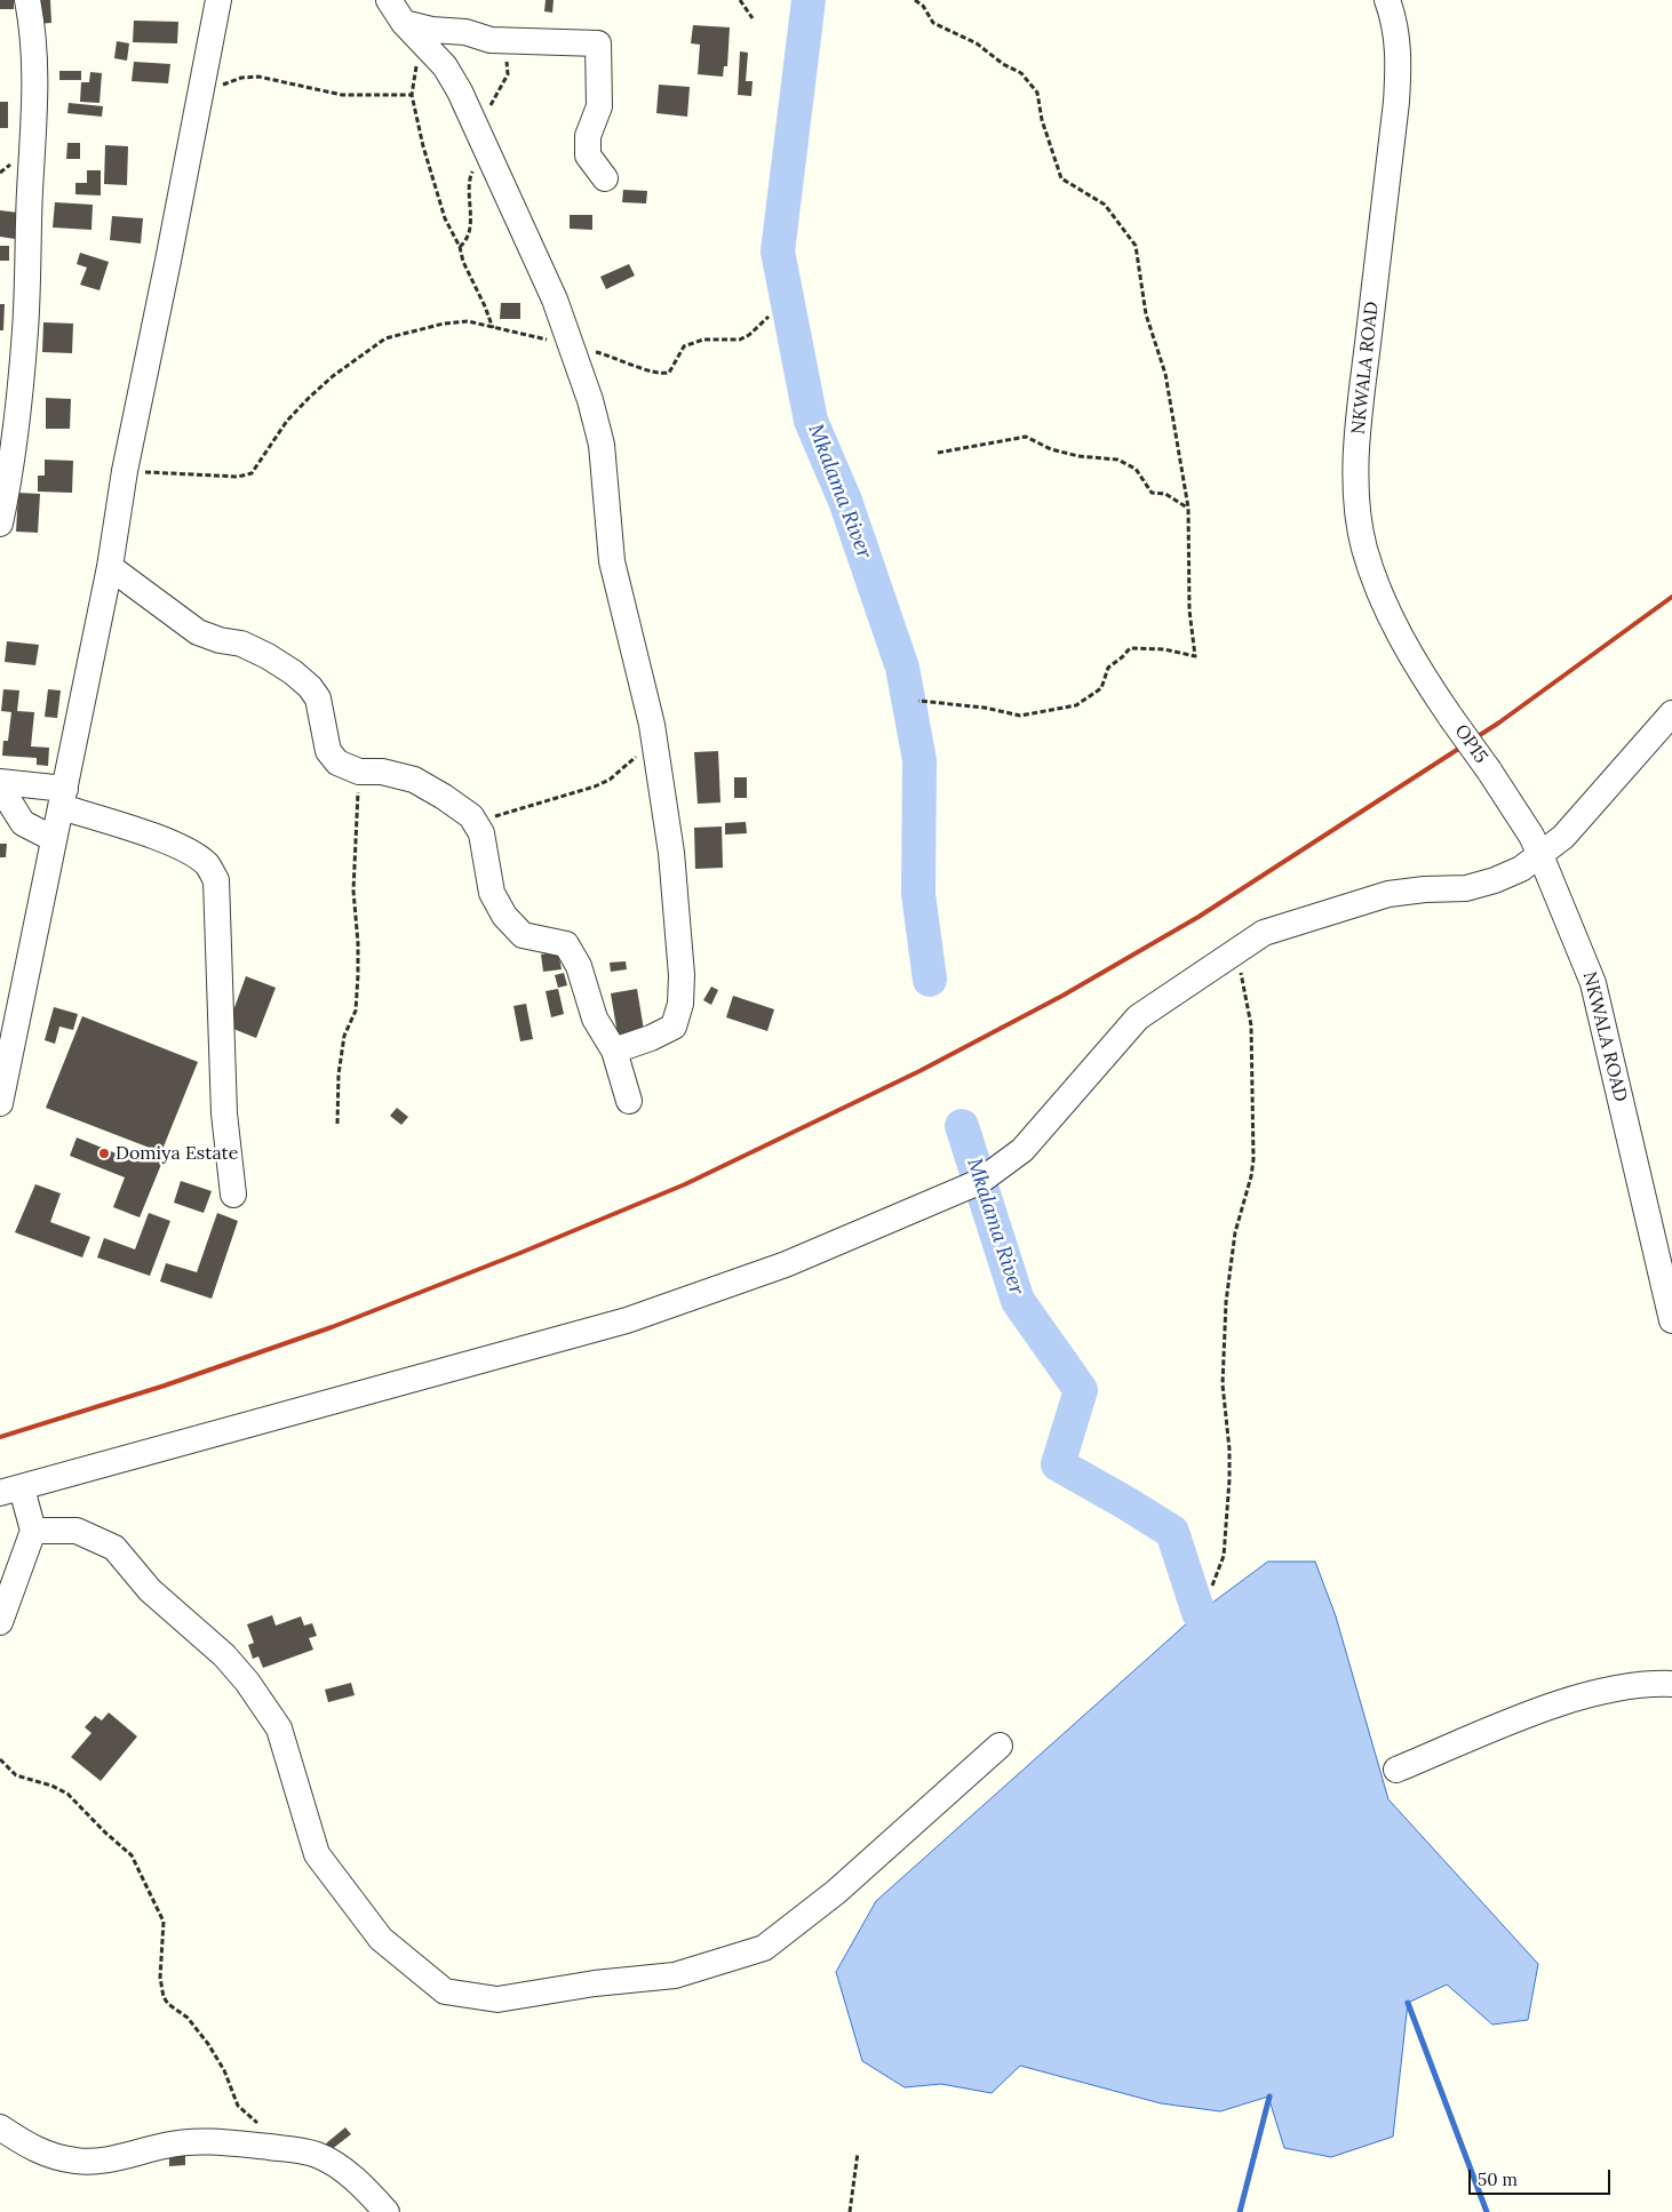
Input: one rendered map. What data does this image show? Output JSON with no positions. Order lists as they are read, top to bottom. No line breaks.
{"streets":{"street":["NKWALA ROAD","OP15"]},"crossings":[["NKWALA ROAD","OP15"]],"water":["Mkalama River"],"places":["Domiya Estate"],"scale_bar":"50 m"}
